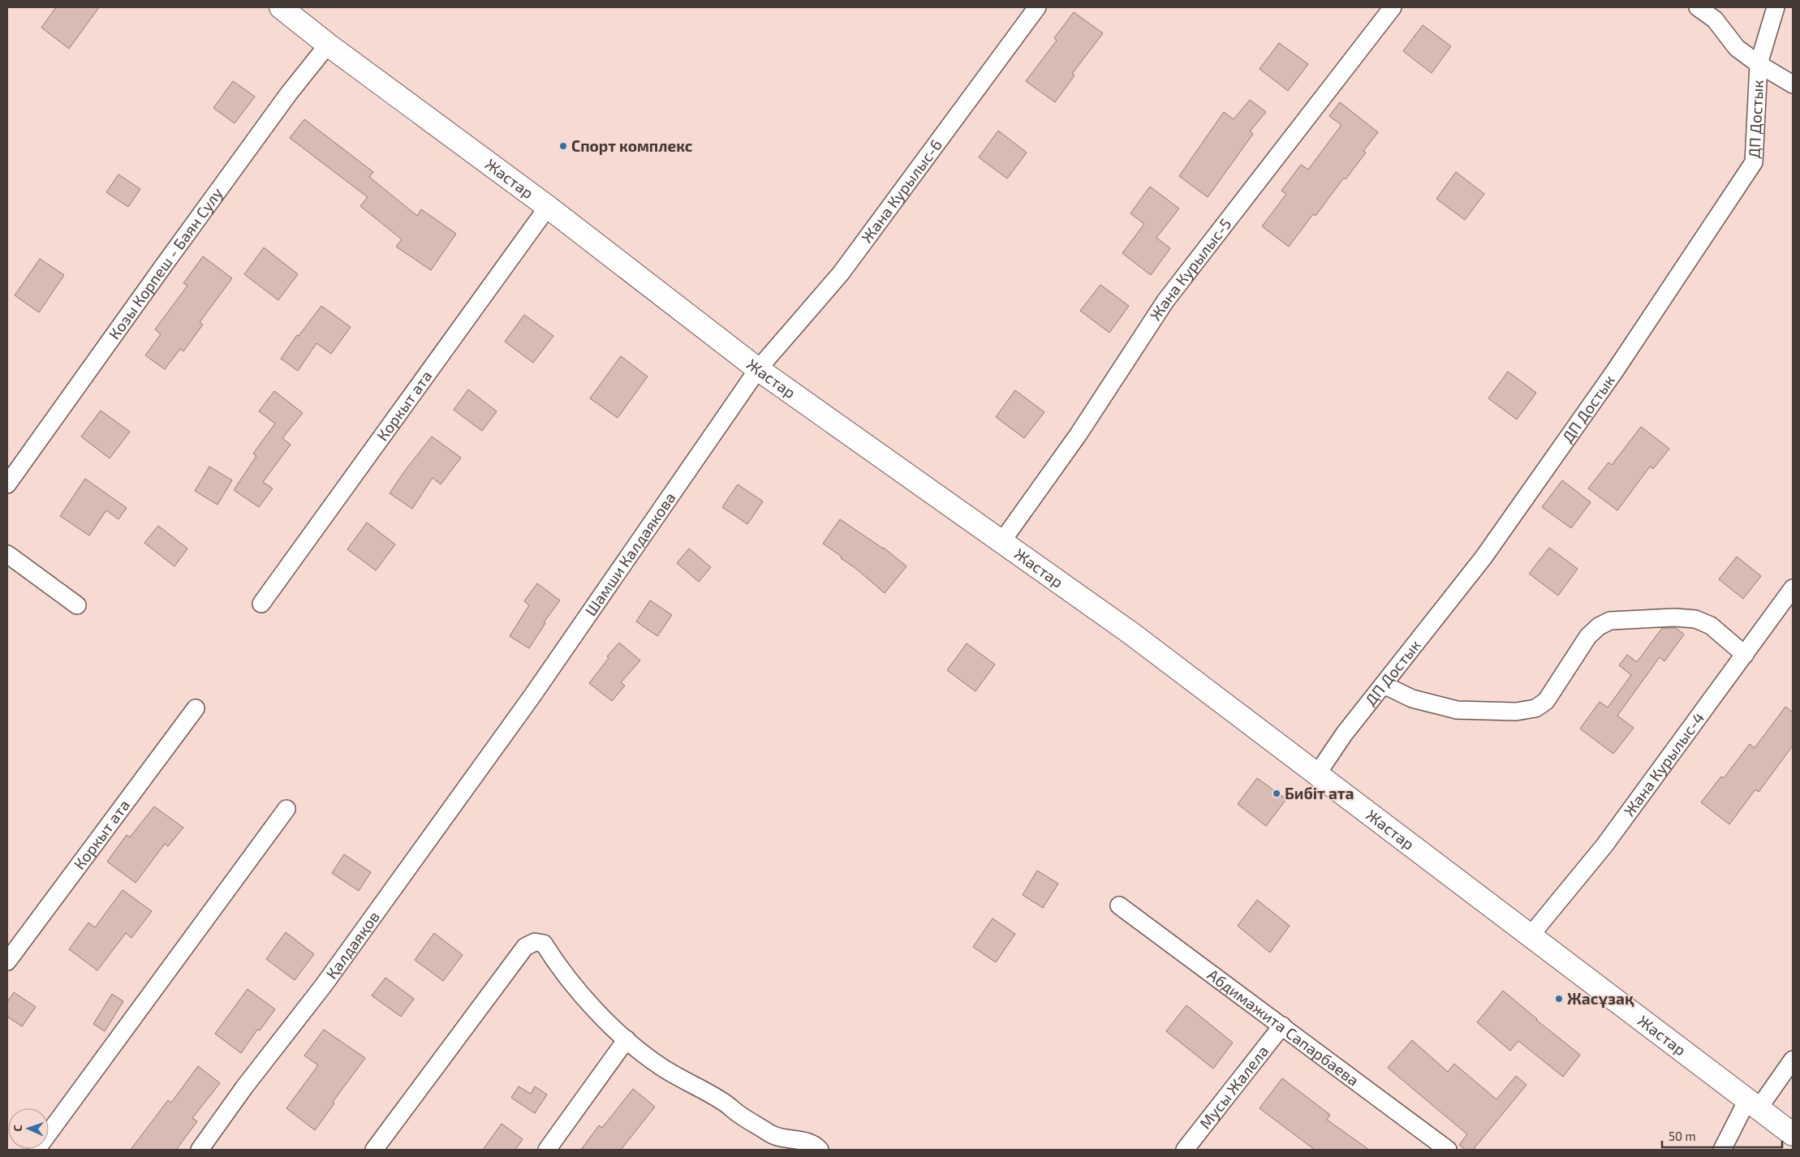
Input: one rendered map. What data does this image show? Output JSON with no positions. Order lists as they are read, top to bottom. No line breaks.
{"streets":{"street":["ДП Достык","Жастар","Жана Курылыс-6","Козы Корпеш - Баян Сулу","Жана Курылыс-5","Коркыт ата","Шамши Калдаякова","Жана Курылыс-4","Қалдаяқов","Абдимажита Сапарбаева","Мусы Жалела"]},"crossings":[["ДП Достык","Жастар"],["Жастар","Жана Курылыс-6"],["Жастар","Козы Корпеш - Баян Сулу"],["Жастар","Жана Курылыс-5"],["Жастар","Коркыт ата"],["Жастар","Шамши Калдаякова"],["Жастар","Жана Курылыс-4"],["Жана Курылыс-6","Шамши Калдаякова"],["Шамши Калдаякова","Қалдаяқов"],["Абдимажита Сапарбаева","Мусы Жалела"]],"places":["Спорт комплекс","Бибіт ата","Жасұзақ"],"scale_bar":"50 m","north":"left"}
